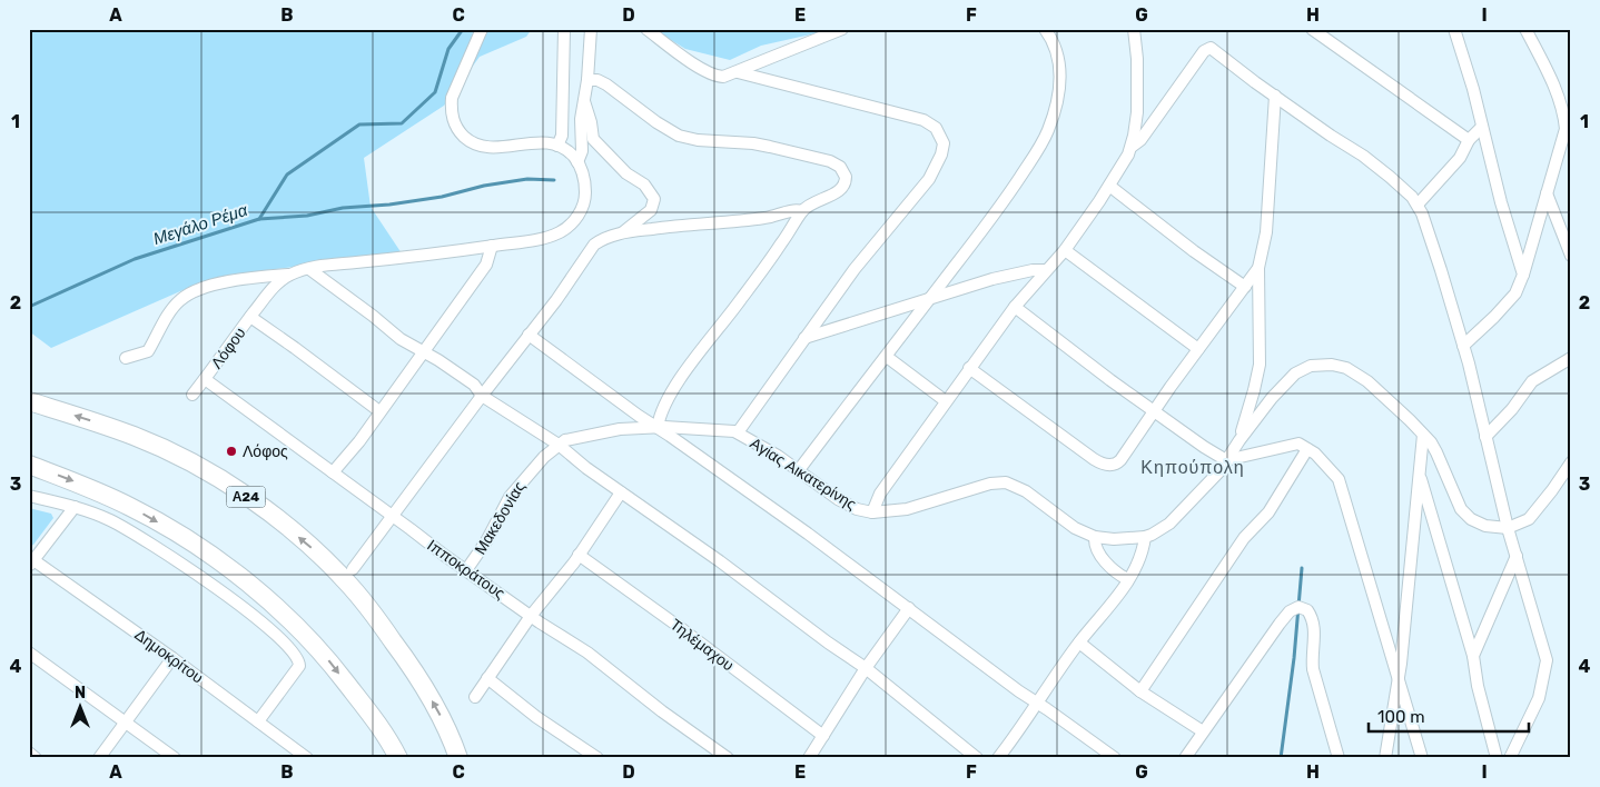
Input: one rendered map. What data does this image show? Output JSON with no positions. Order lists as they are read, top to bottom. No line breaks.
{"streets":{"highway":["Α24"],"street":["Λόφου","Αγίας Αικατερίνης","Μακεδονίας","Ιπποκράτους","Τηλέμαχου","Δημοκρίτου"]},"crossings":[["Λόφου","Ιπποκράτους"],["Αγίας Αικατερίνης","Μακεδονίας"],["Μακεδονίας","Ιπποκράτους"]],"districts":["Κηπούπολη"],"water":["Μεγάλο Ρέμα"],"places":["Λόφος"],"scale_bar":"100 m","north":"top","grid":{"columns":["A","B","C","D","E","F","G","H","I"],"rows":["1","2","3","4"]}}
